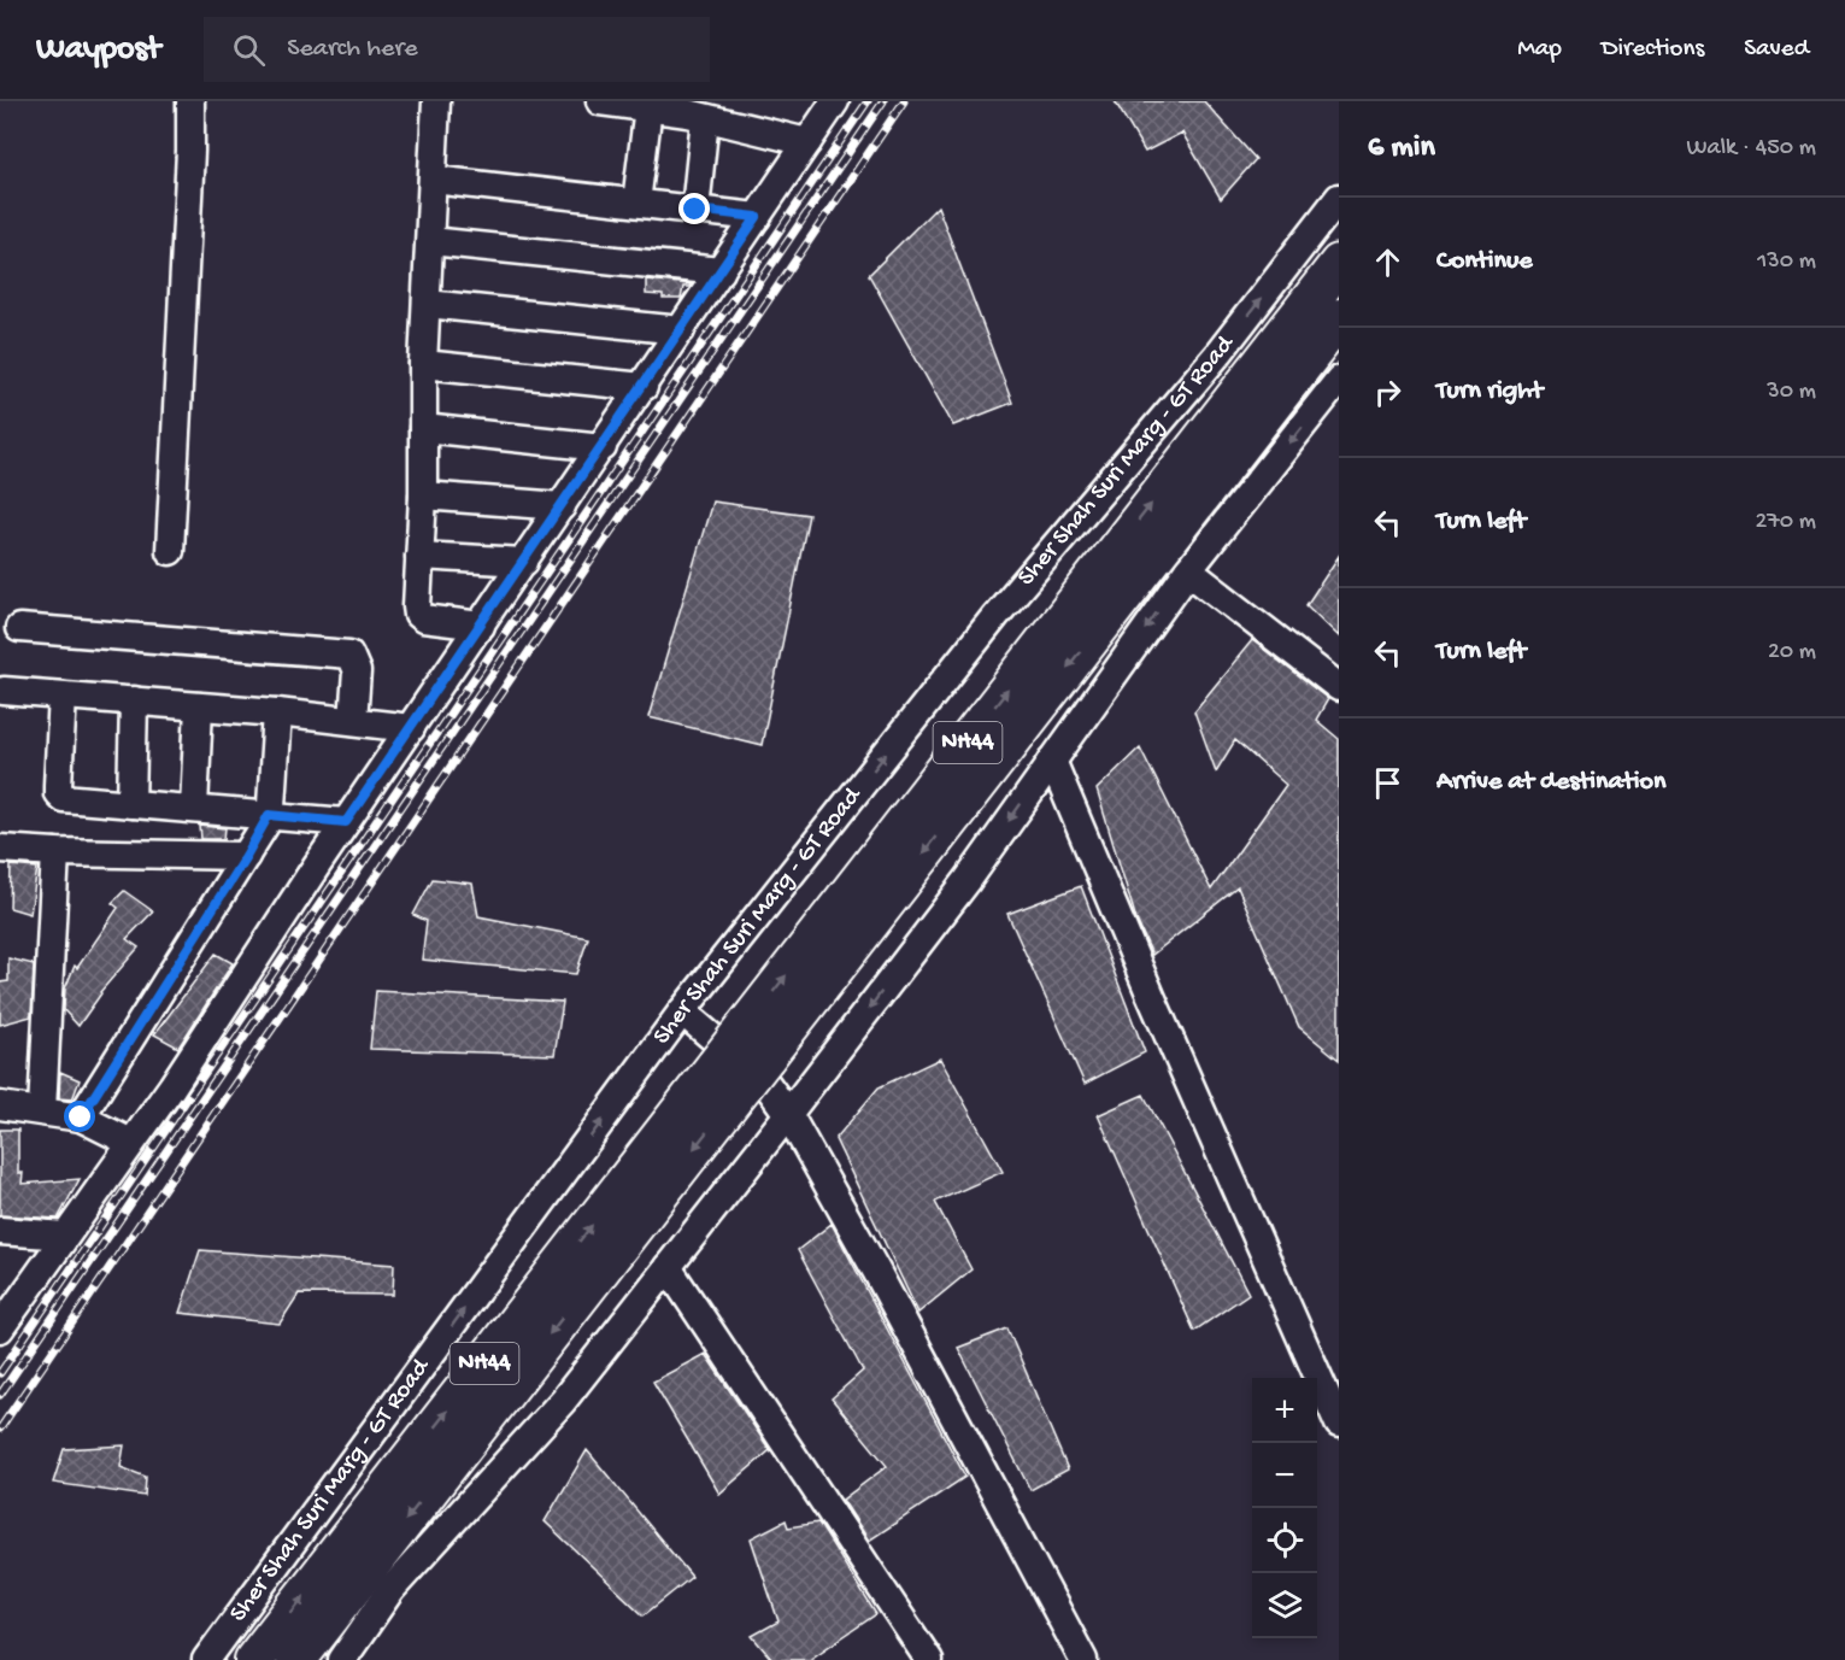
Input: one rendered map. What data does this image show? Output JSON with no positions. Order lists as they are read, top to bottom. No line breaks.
{"streets":{"highway":["Sher Shah Suri Marg - GT Road","NH44"]},"page":{"header":"Waypost","search":"Search here","nav":["Map","Directions","Saved"],"heading":["6 min","Walk · 450 m"],"list":[["Continue","130 m"],["Turn right","30 m"],["Turn left","270 m"],["Turn left","20 m"],"Arrive at destination"],"map_buttons":["+","−"]}}
